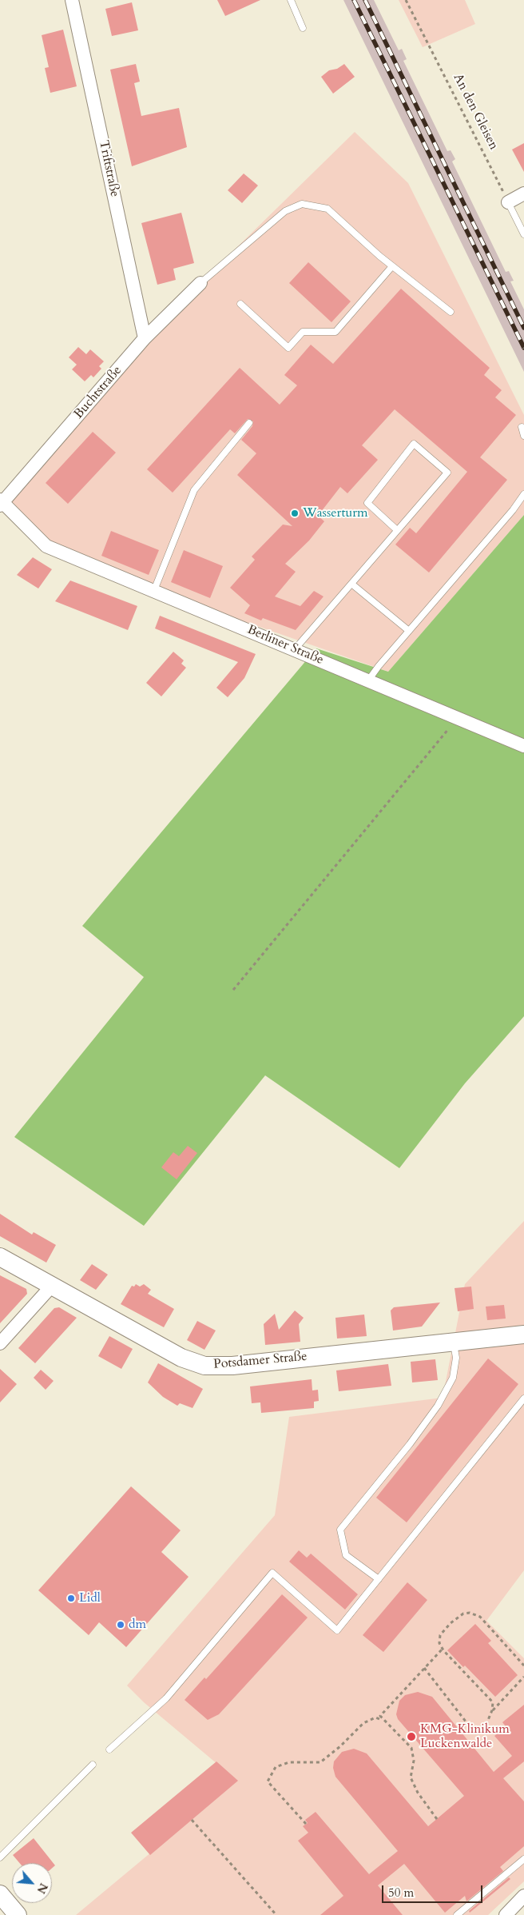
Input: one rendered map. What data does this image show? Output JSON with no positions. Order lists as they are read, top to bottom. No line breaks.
{"streets":{"street":["Triftstraße","Buchtstraße","Berliner Straße","Potsdamer Straße"],"path":["An den Gleisen"]},"crossings":[["Triftstraße","Buchtstraße"],["Buchtstraße","Berliner Straße"]],"places":["Wasserturm","Lidl","dm","KMG-Klinikum Luckenwalde"],"scale_bar":"50 m","north":"bottom right"}
